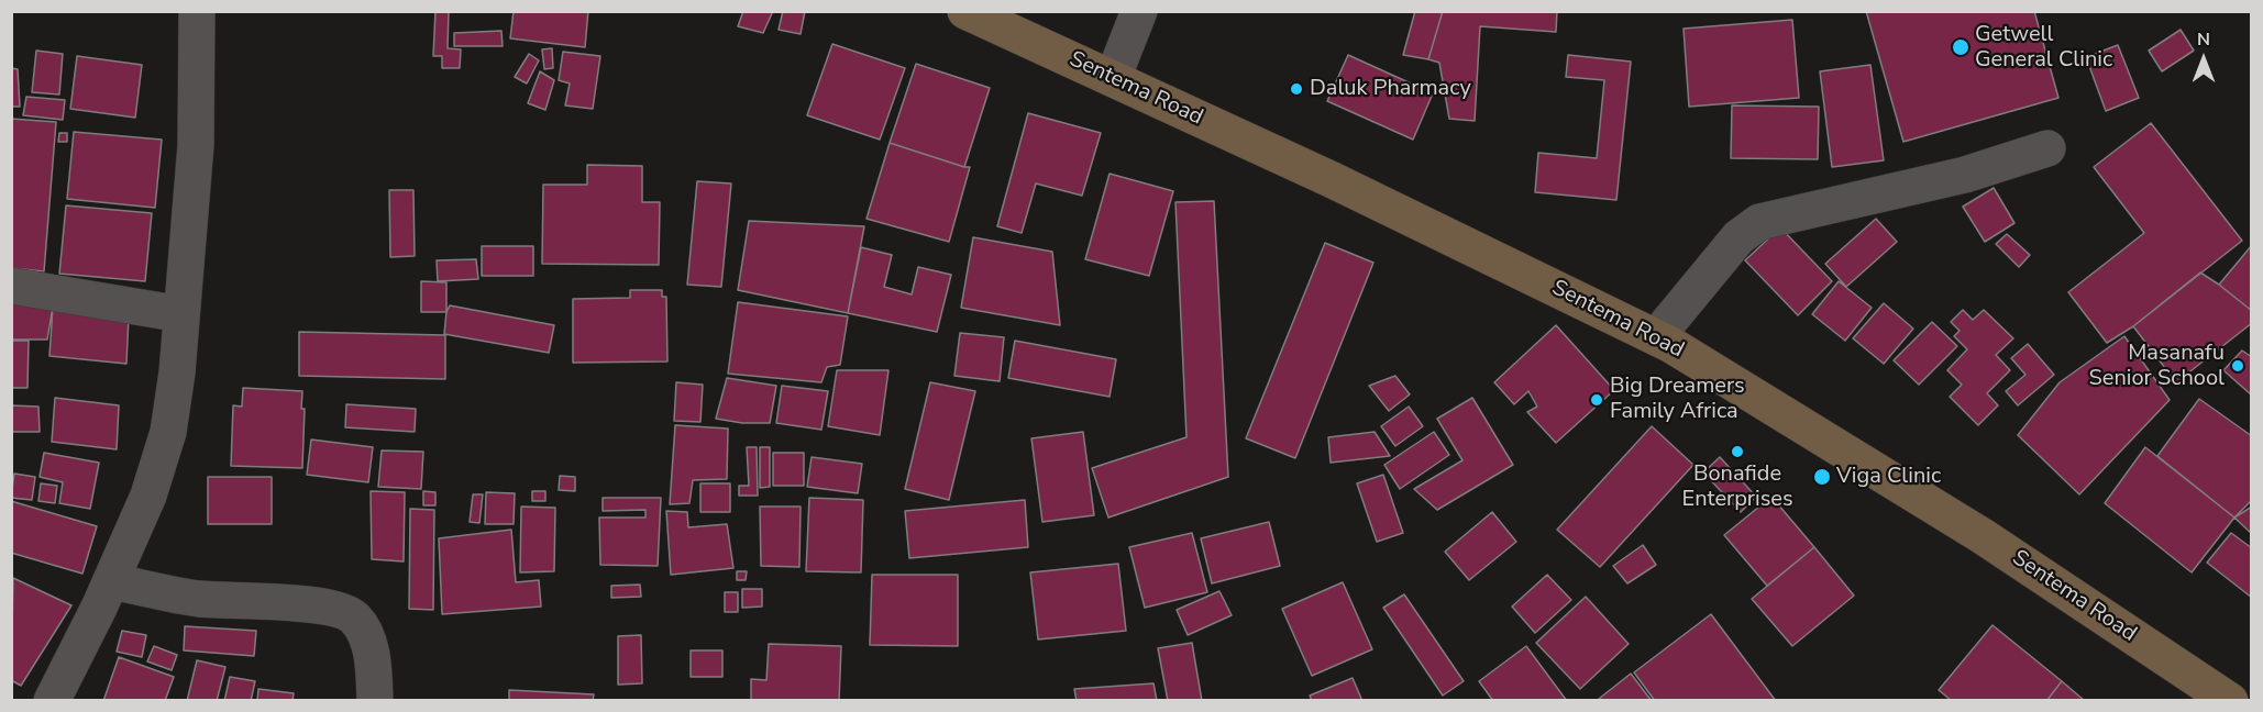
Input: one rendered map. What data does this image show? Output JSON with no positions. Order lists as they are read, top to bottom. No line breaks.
{"streets":{"main road":["Sentema Road"]},"places":["Getwell General Clinic","Daluk Pharmacy","Masanafu Senior School","Big Dreamers Family Africa","Bonafide Enterprises","Viga Clinic"],"north":"top"}
